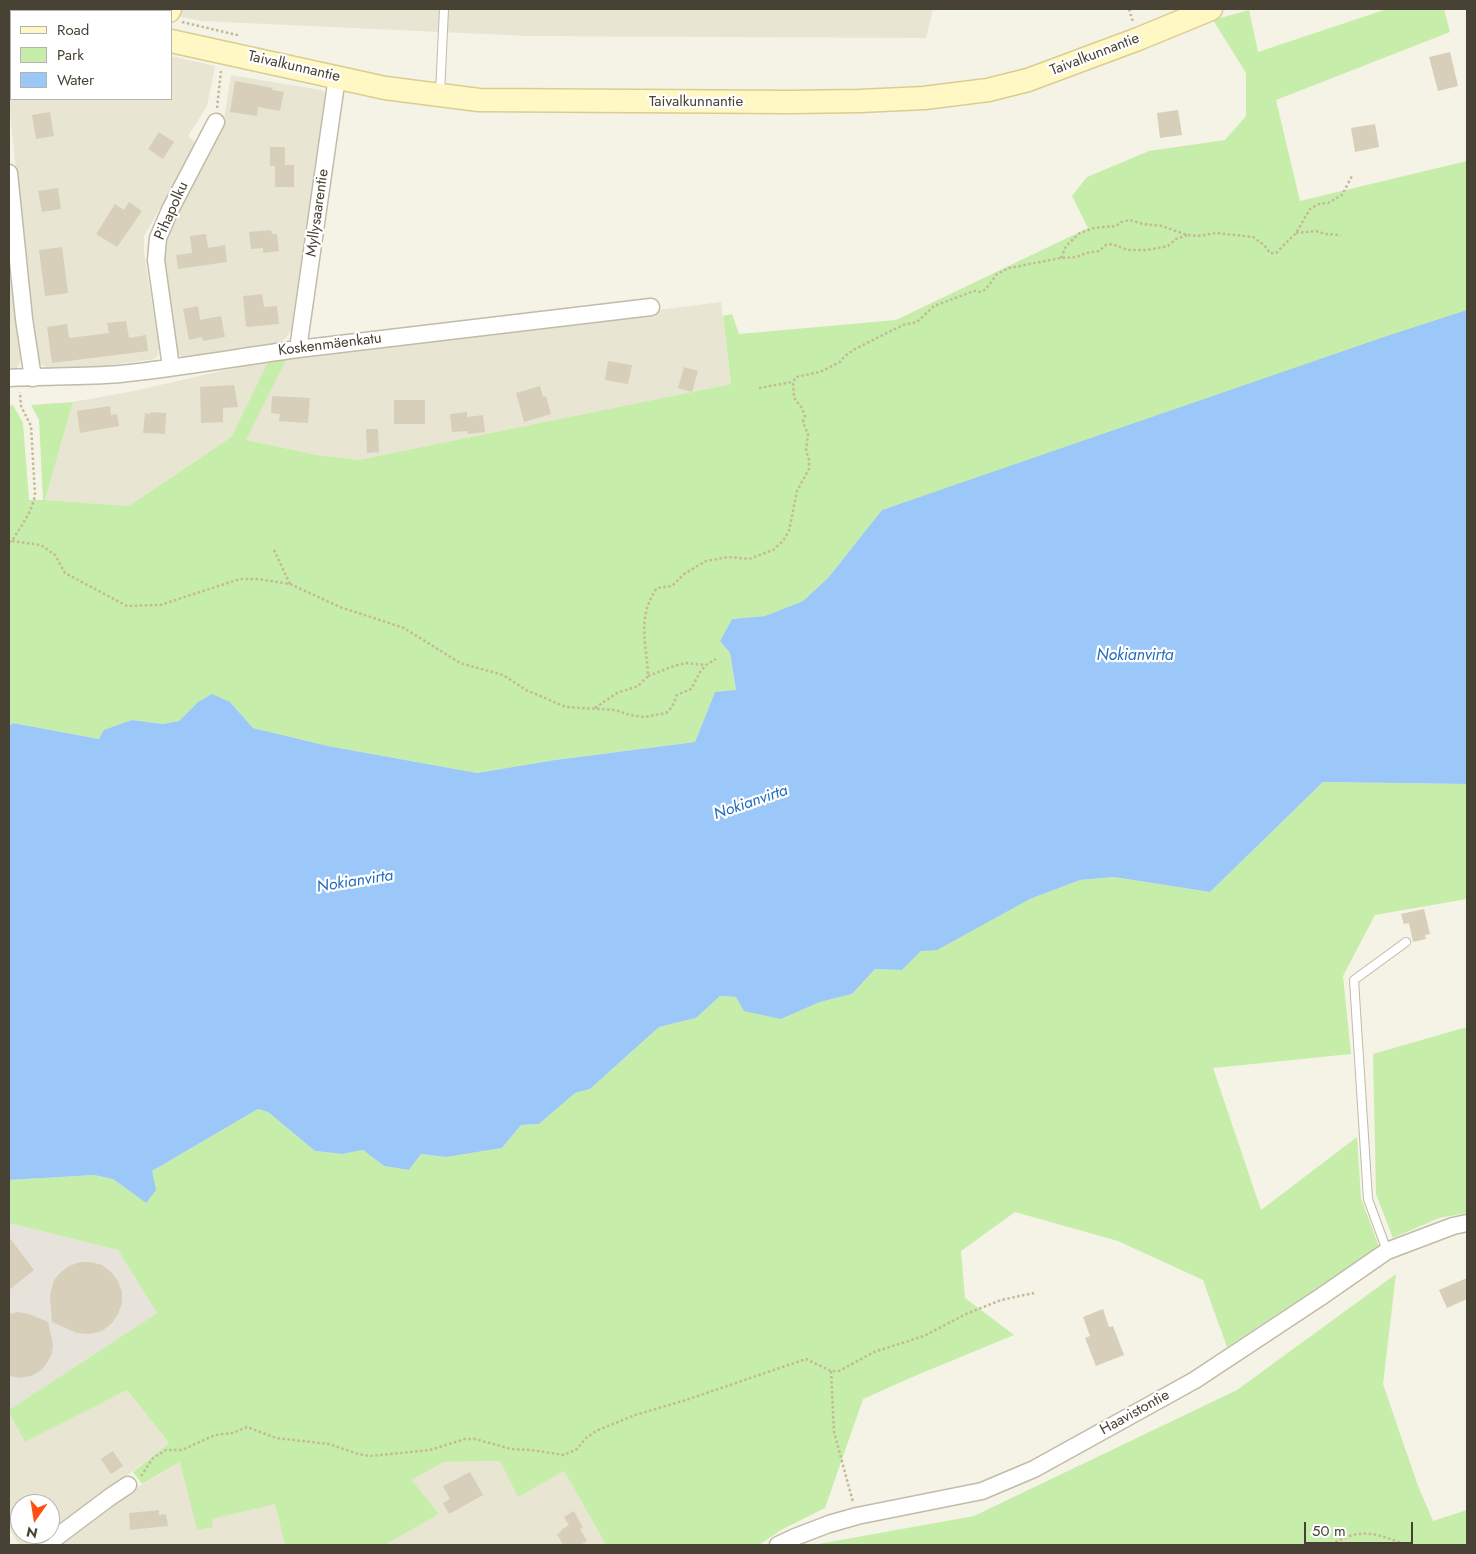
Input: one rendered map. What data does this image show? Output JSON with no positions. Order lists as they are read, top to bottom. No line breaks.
{"streets":{"street":["Taivalkunnantie","Pihapolku","Myllysaarentie","Koskenmäenkatu","Haavistontie"]},"crossings":[["Taivalkunnantie","Myllysaarentie"],["Pihapolku","Koskenmäenkatu"],["Myllysaarentie","Koskenmäenkatu"]],"water":["Nokianvirta"],"legend":["Road","Park","Water"],"scale_bar":"50 m","north":"bottom"}
